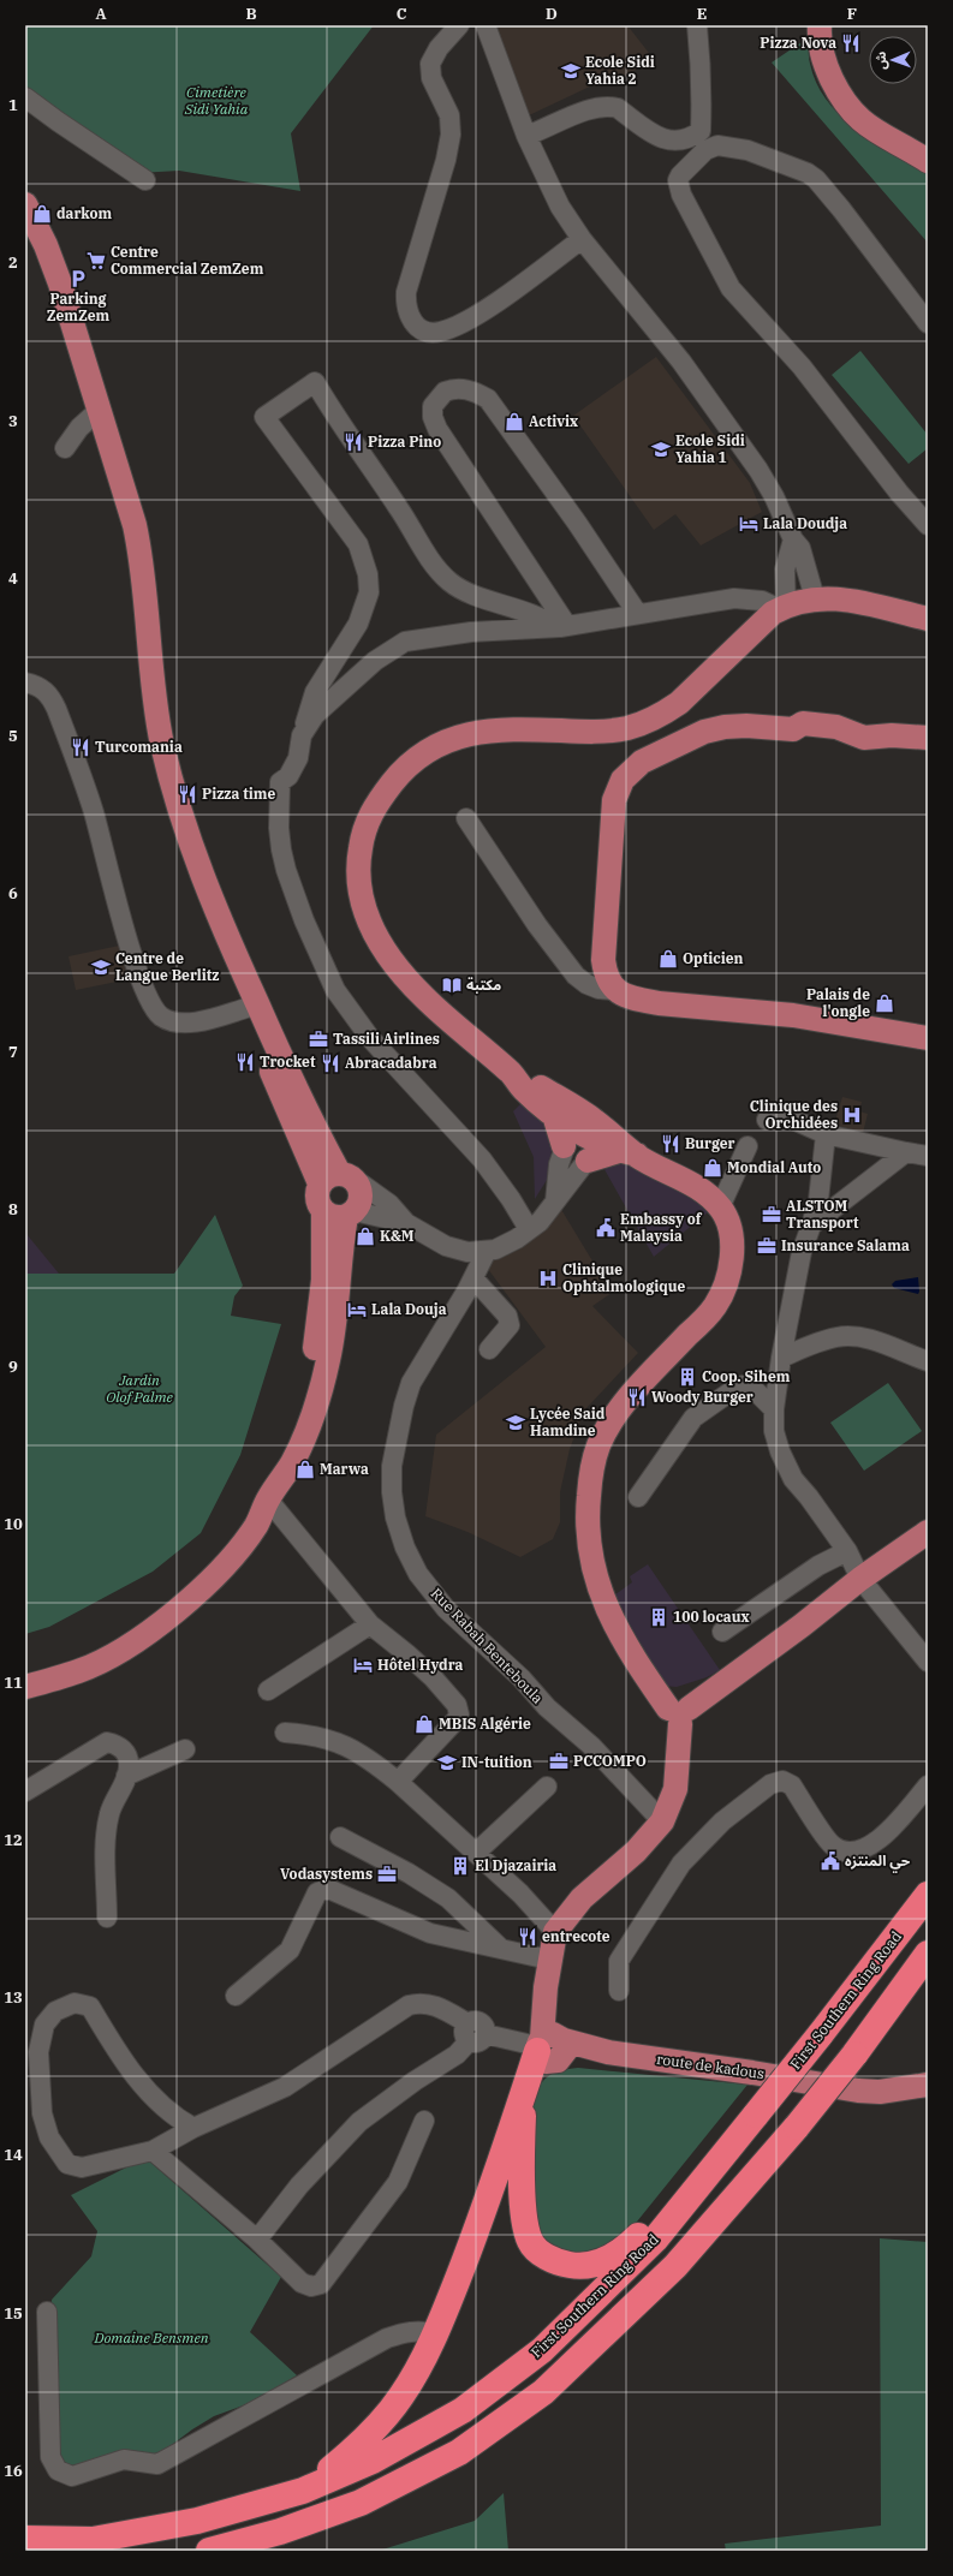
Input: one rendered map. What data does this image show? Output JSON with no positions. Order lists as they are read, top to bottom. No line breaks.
{"streets":{"highway":["First Southern Ring Road"],"main road":["route de kadous"],"street":["Rue Rabah Benteboula"]},"parks":["Cimetière Sidi Yahia","Jardin Olof Palme","Domaine Bensmen"],"places":{"restaurant":["Pizza Nova","Pizza Pino","Turcomania","Pizza time","Trocket","Abracadabra","Burger","Woody Burger","entrecote"],"school or university":["Ecole Sidi Yahia 2","Ecole Sidi Yahia 1","Centre de Langue Berlitz","Lycée Said Hamdine","IN-tuition"],"shop":["darkom","Activix","Opticien","Palais de l'ongle","Mondial Auto","K&M","Marwa","MBIS Algérie"],"supermarket":["Centre Commercial ZemZem"],"parking":["Parking ZemZem"],"hotel":["Lala Doudja","Lala Douja","Hôtel Hydra"],"library":["مكتبة"],"office":["Tassili Airlines","ALSTOM Transport","Insurance Salama","PCCOMPO","Vodasystems"],"hospital":["Clinique des Orchidées","Clinique Ophtalmologique"],"public building":["Embassy of Malaysia","حي المنتزه"],"building":["Coop. Sihem","100 locaux","El Djazairia"]},"north":"left","grid":{"columns":["A","B","C","D","E","F"],"rows":["1","2","3","4","5","6","7","8","9","10","11","12","13","14","15","16"]}}
